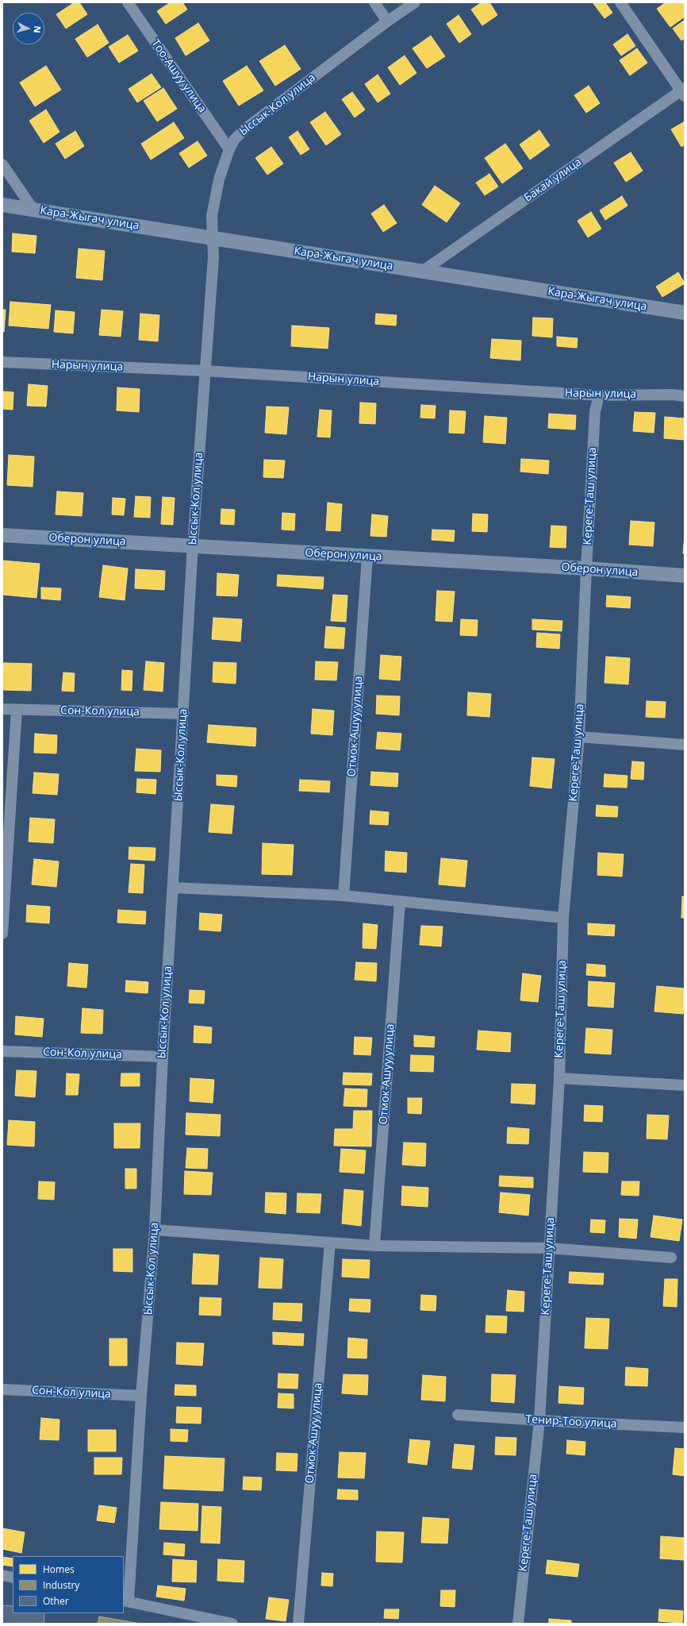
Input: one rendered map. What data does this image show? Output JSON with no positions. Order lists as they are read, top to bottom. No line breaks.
{"streets":{"street":["Тоо-Ашуу улица","Ыссык-Кол улица","Бакай улица","Кара-Жыгач улица","Нарын улица","Кереге-Таш улица","Оберон улица","Сон-Кол улица","Отмок-Ашуу улица","Тенир-Тоо улица"]},"crossings":[["Тоо-Ашуу улица","Ыссык-Кол улица"],["Ыссык-Кол улица","Кара-Жыгач улица"],["Ыссык-Кол улица","Нарын улица"],["Ыссык-Кол улица","Оберон улица"],["Ыссык-Кол улица","Сон-Кол улица"],["Бакай улица","Кара-Жыгач улица"],["Нарын улица","Кереге-Таш улица"],["Кереге-Таш улица","Оберон улица"],["Кереге-Таш улица","Тенир-Тоо улица"],["Оберон улица","Отмок-Ашуу улица"]],"legend":["Homes","Industry","Other"],"north":"right"}
